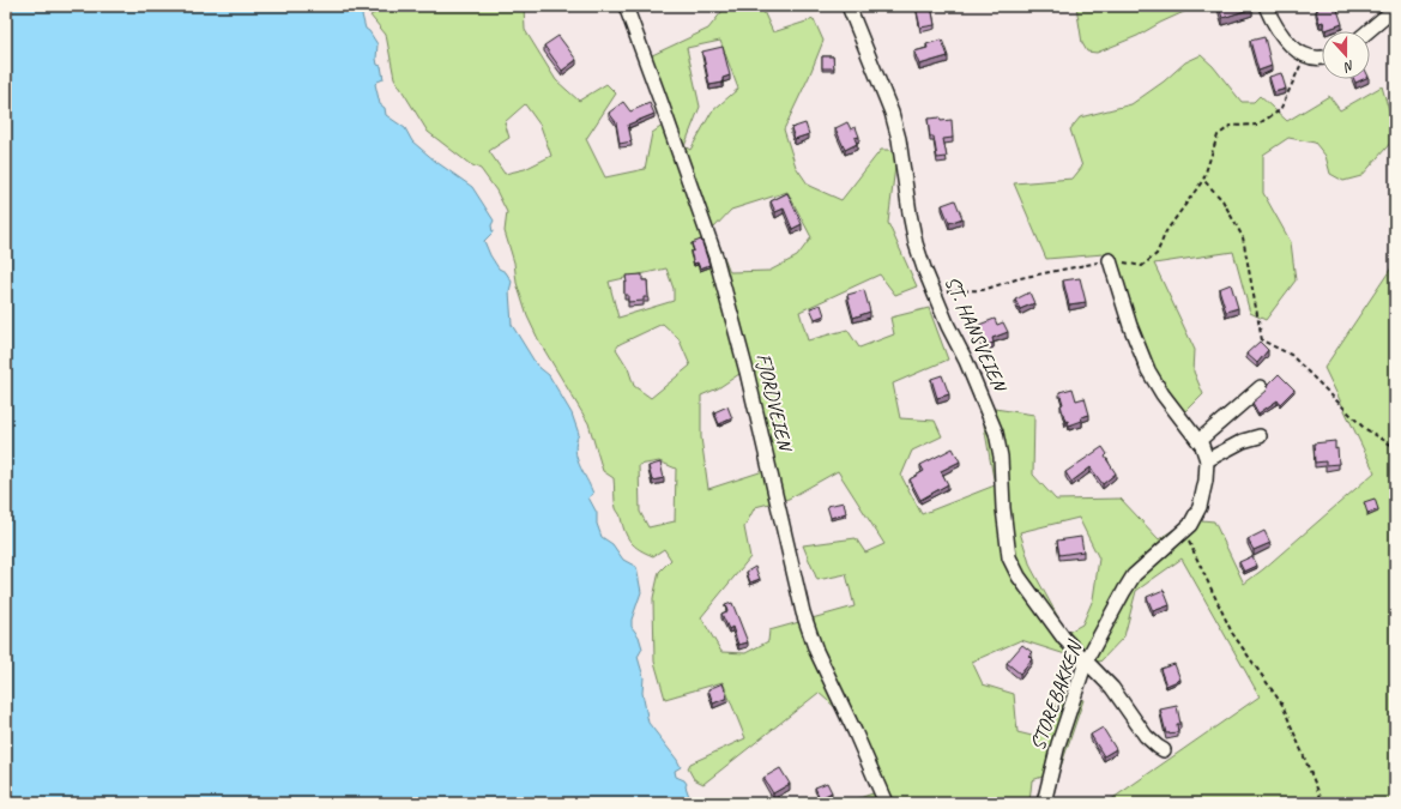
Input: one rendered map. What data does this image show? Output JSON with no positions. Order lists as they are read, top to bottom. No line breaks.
{"streets":{"street":["ST. HANSVEIEN","FJORDVEIEN","STOREBAKKEN"]},"crossings":[["ST. HANSVEIEN","STOREBAKKEN"]],"north":"bottom"}
